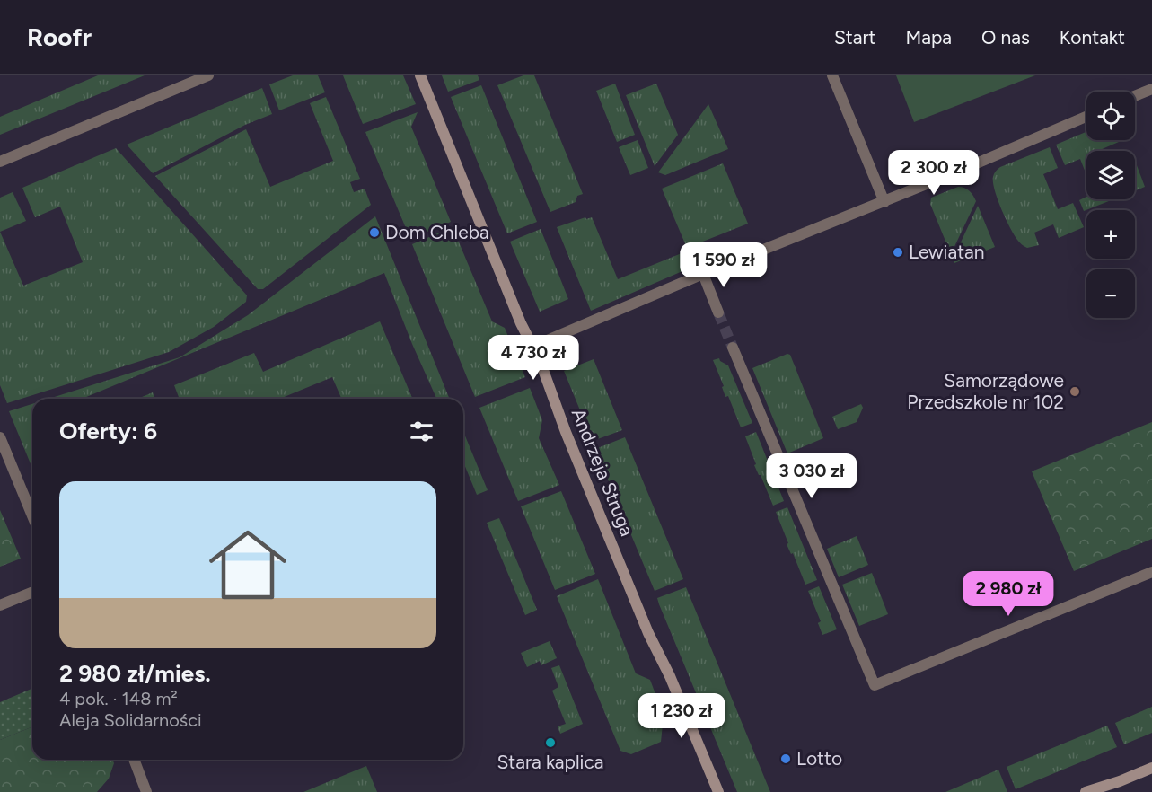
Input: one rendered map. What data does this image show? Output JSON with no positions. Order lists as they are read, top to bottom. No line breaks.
{"streets":{"street":["Andrzeja Struga"]},"places":["Dom Chleba","Lewiatan","Samorządowe Przedszkole nr 102","Stara kaplica","Lotto"],"page":{"header":"Roofr","nav":["Start","Mapa","O nas","Kontakt"],"map_buttons":["+","−"],"price":["2 300 zł","1 590 zł","4 730 zł","3 030 zł","2 980 zł","1 230 zł"],"heading":"Oferty: 6","list":[{"name":"2 980 zł/mies.","note":"4 pok. · 148 m² · Aleja Solidarności"}]}}
